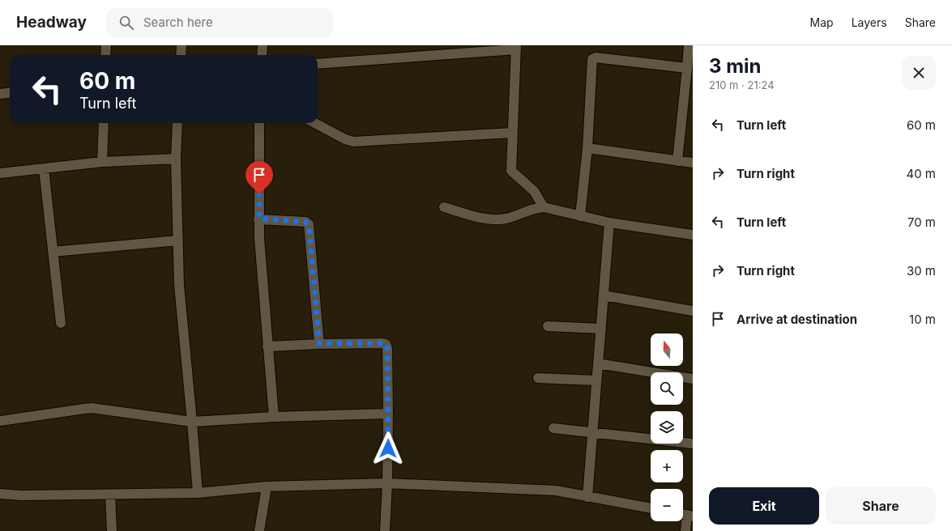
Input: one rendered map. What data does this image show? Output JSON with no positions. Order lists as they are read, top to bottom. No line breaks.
{"north":"top","page":{"header":"Headway","search":"Search here","nav":["Map","Layers","Share"],"heading":["3 min","210 m · 21:24"],"turn":["60 m","Turn left"],"list":[{"name":"Turn left","value":"60 m"},{"name":"Turn right","value":"40 m"},{"name":"Turn left","value":"70 m"},{"name":"Turn right","value":"30 m"},{"name":"Arrive at destination","value":"10 m"}],"map_buttons":["+","−"],"buttons":["Exit","Share"]}}
